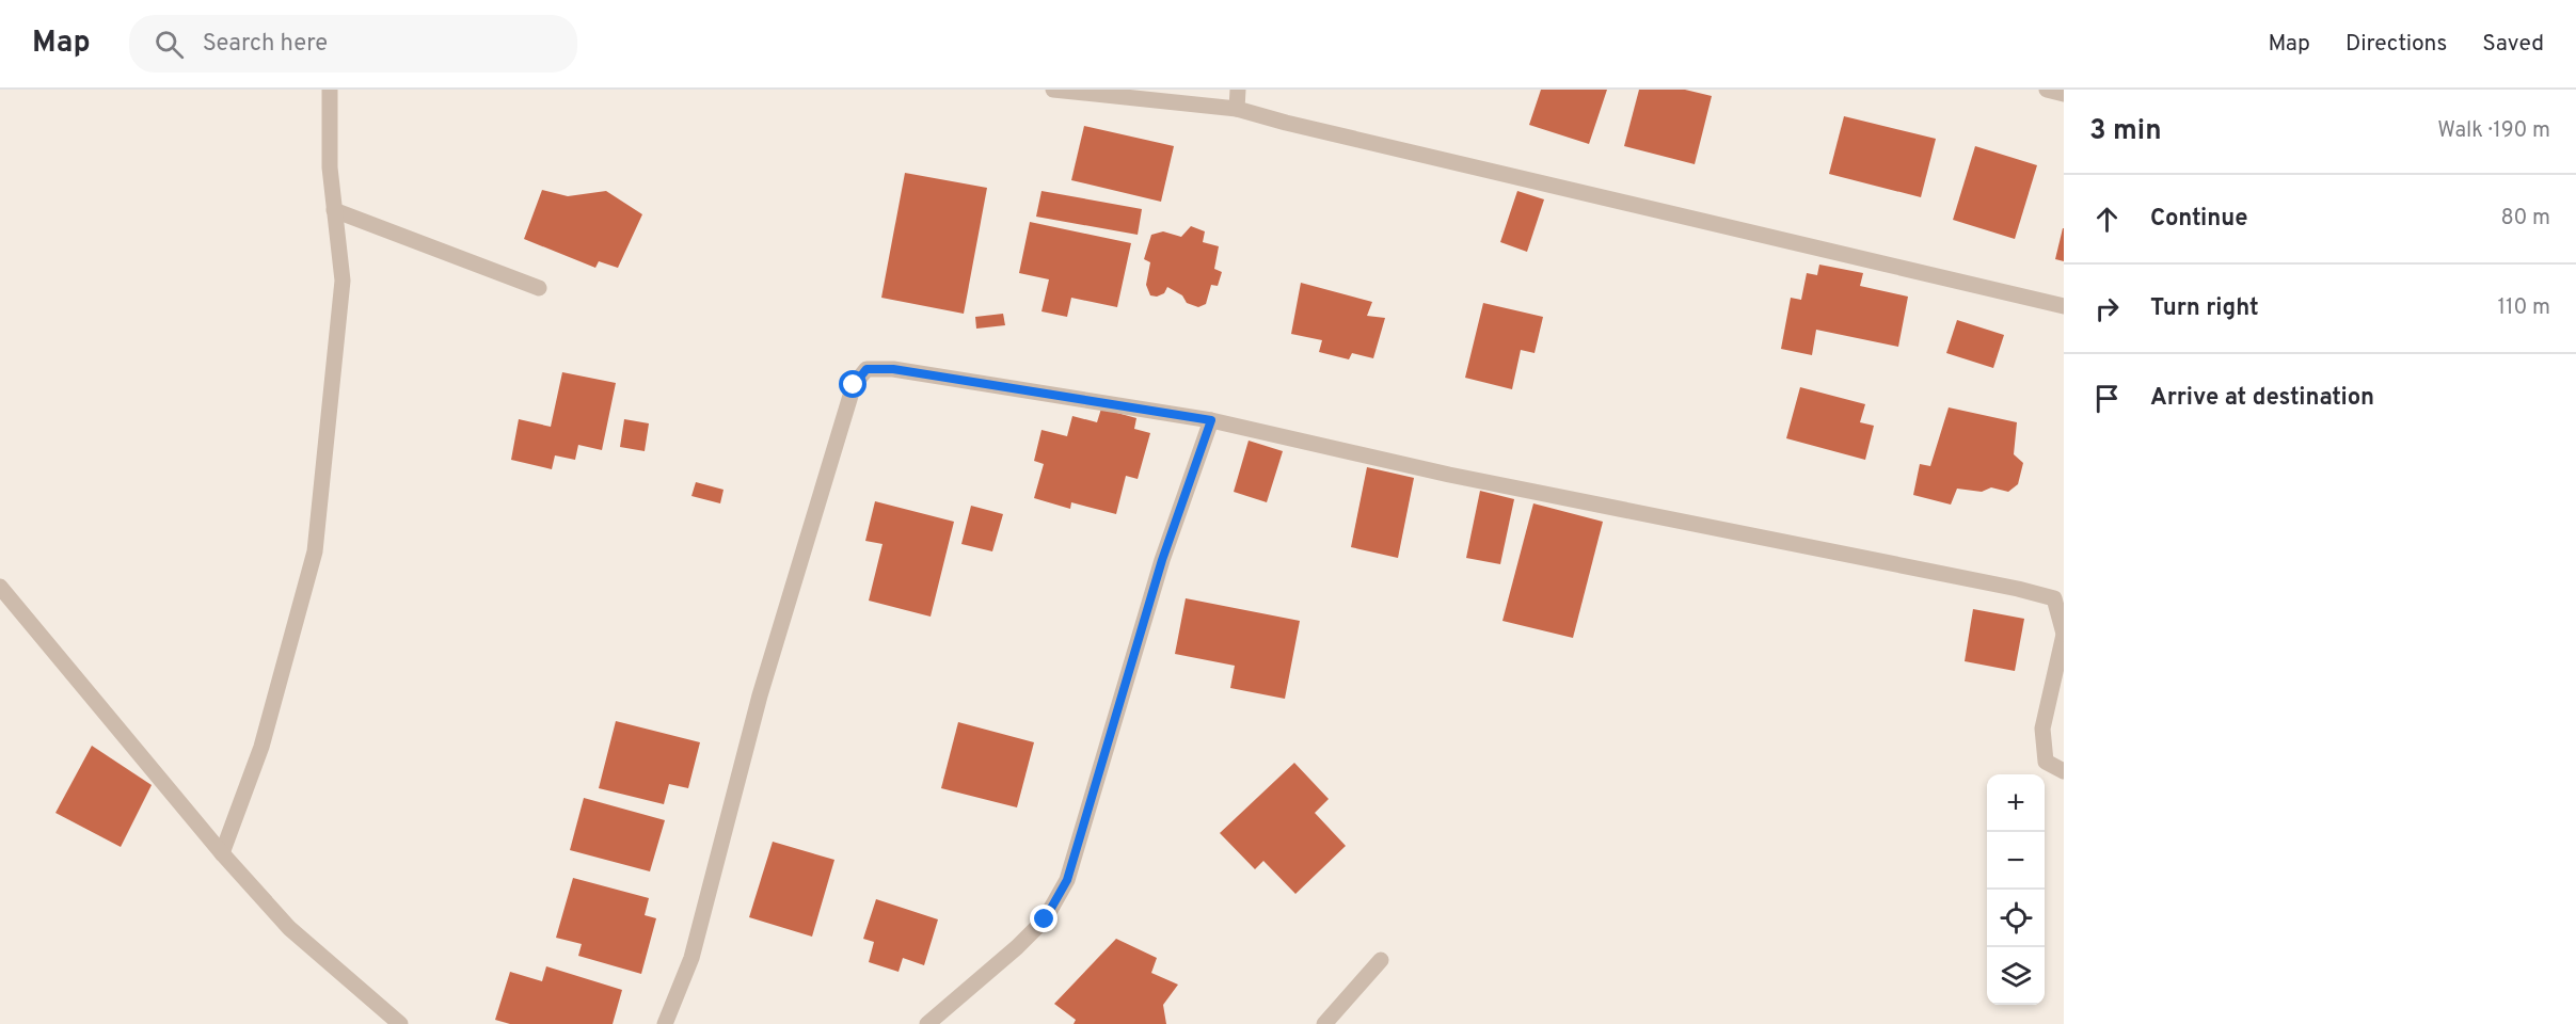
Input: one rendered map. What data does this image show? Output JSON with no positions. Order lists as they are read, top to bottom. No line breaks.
{"page":{"header":"Map","search":"Search here","nav":["Map","Directions","Saved"],"heading":["3 min","Walk · 190 m"],"list":[["Continue","80 m"],["Turn right","110 m"],"Arrive at destination"],"map_buttons":["+","−"]}}
